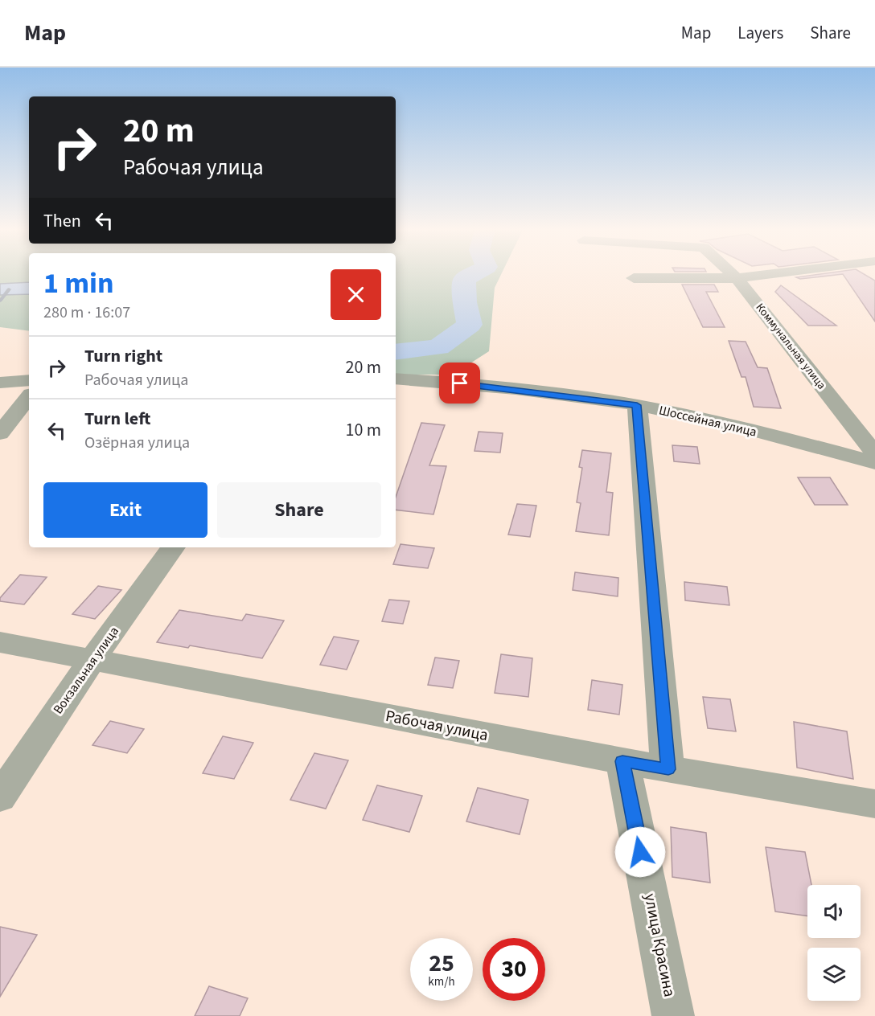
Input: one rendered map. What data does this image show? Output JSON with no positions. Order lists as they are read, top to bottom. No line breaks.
{"streets":{"street":["Коммунальная улица","Шоссейная улица","Вокзальная улица","Рабочая улица","улица Красина"]},"crossings":[["Вокзальная улица","Рабочая улица"],["Рабочая улица","улица Красина"]],"page":{"header":"Map","nav":["Map","Layers","Share"],"turn":["20 m","Рабочая улица"],"then":"Then","heading":["1 min","280 m · 16:07"],"list":[{"name":"Turn right","note":"Рабочая улица","value":"20 m"},{"name":"Turn left","note":"Озёрная улица","value":"10 m"}],"buttons":["Exit","Share"],"speed":"25 km/h","limit":"30"}}
